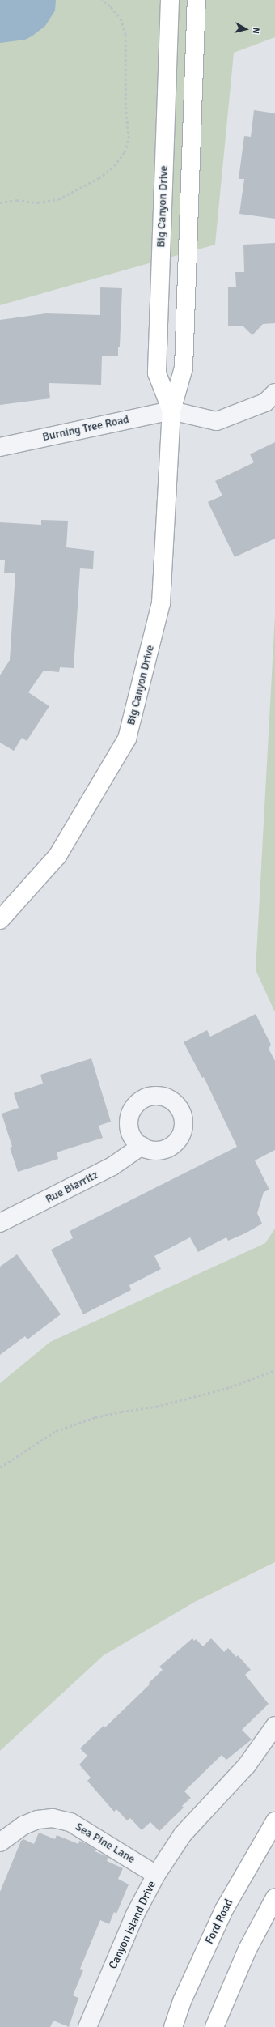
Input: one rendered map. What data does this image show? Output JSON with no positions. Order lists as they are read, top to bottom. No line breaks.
{"streets":{"street":["Big Canyon Drive","Burning Tree Road","Rue Biarritz","Sea Pine Lane","Ford Road","Canyon Island Drive"]},"crossings":[["Big Canyon Drive","Burning Tree Road"],["Sea Pine Lane","Canyon Island Drive"]],"north":"right"}
